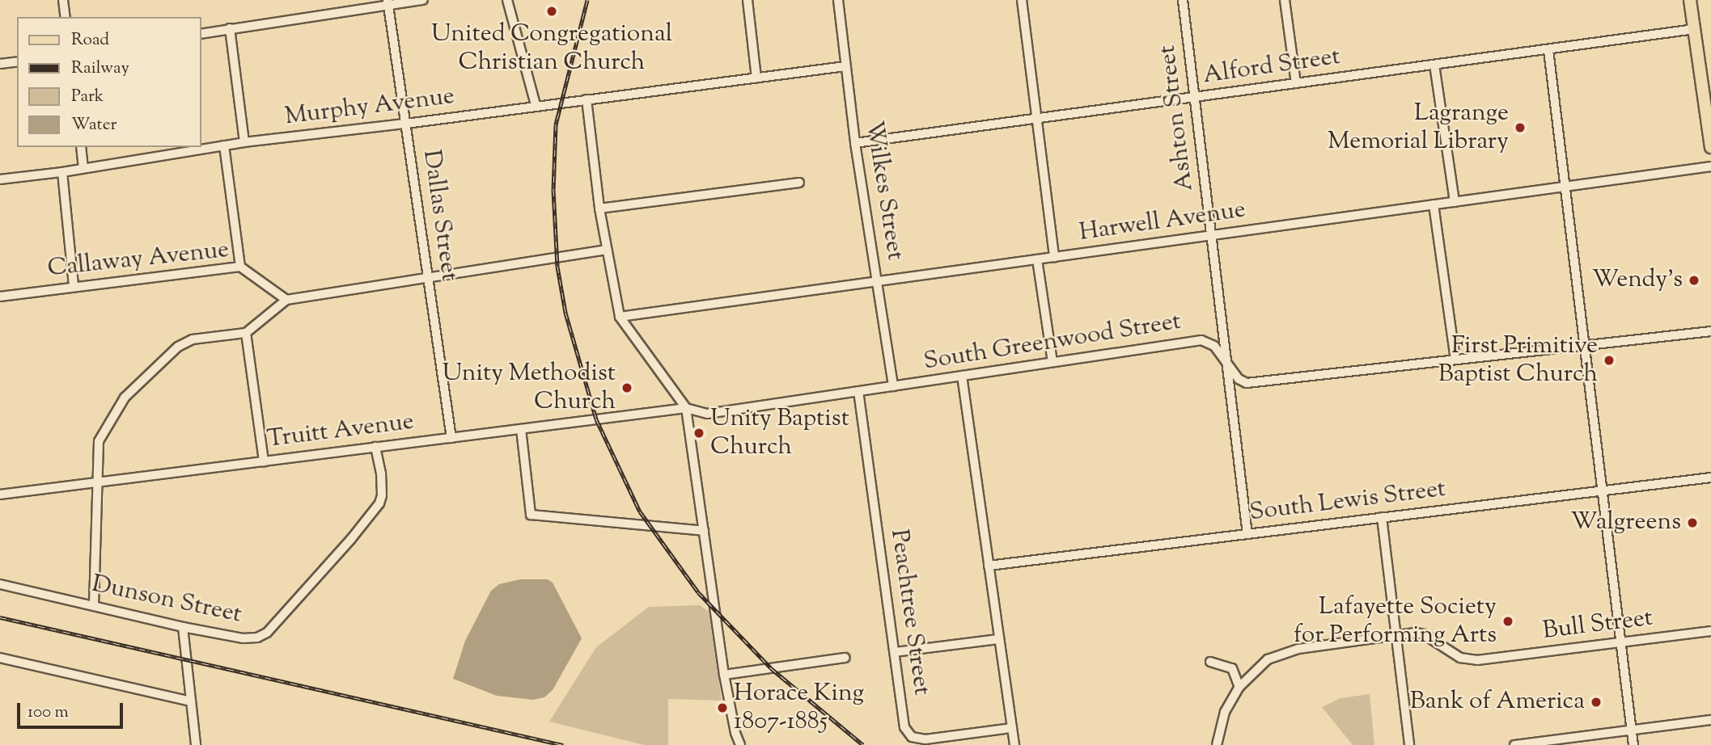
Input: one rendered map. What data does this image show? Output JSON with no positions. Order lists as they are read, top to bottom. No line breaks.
{"streets":{"street":["Alford Street","Murphy Avenue","Ashton Street","Wilkes Street","Dallas Street","Harwell Avenue","Callaway Avenue","South Greenwood Street","Truitt Avenue","South Lewis Street","Dunson Street","Peachtree Street","Bull Street"]},"crossings":[["Alford Street","Ashton Street"],["Alford Street","Wilkes Street"],["Murphy Avenue","Wilkes Street"],["Murphy Avenue","Dallas Street"],["Ashton Street","Harwell Avenue"],["Ashton Street","South Greenwood Street"],["Ashton Street","South Lewis Street"],["Wilkes Street","Harwell Avenue"],["Wilkes Street","South Greenwood Street"],["Dallas Street","Truitt Avenue"],["South Greenwood Street","Truitt Avenue"],["South Greenwood Street","Peachtree Street"],["Truitt Avenue","Dunson Street"]],"places":["United Congregational Christian Church","Lagrange Memorial Library","Wendy's","First Primitive Baptist Church","Unity Methodist Church","Unity Baptist Church","Walgreens","Lafayette Society for Performing Arts","Bank of America","Horace King 1807-1885"],"legend":["Road","Railway","Park","Water"],"scale_bar":"100 m"}
